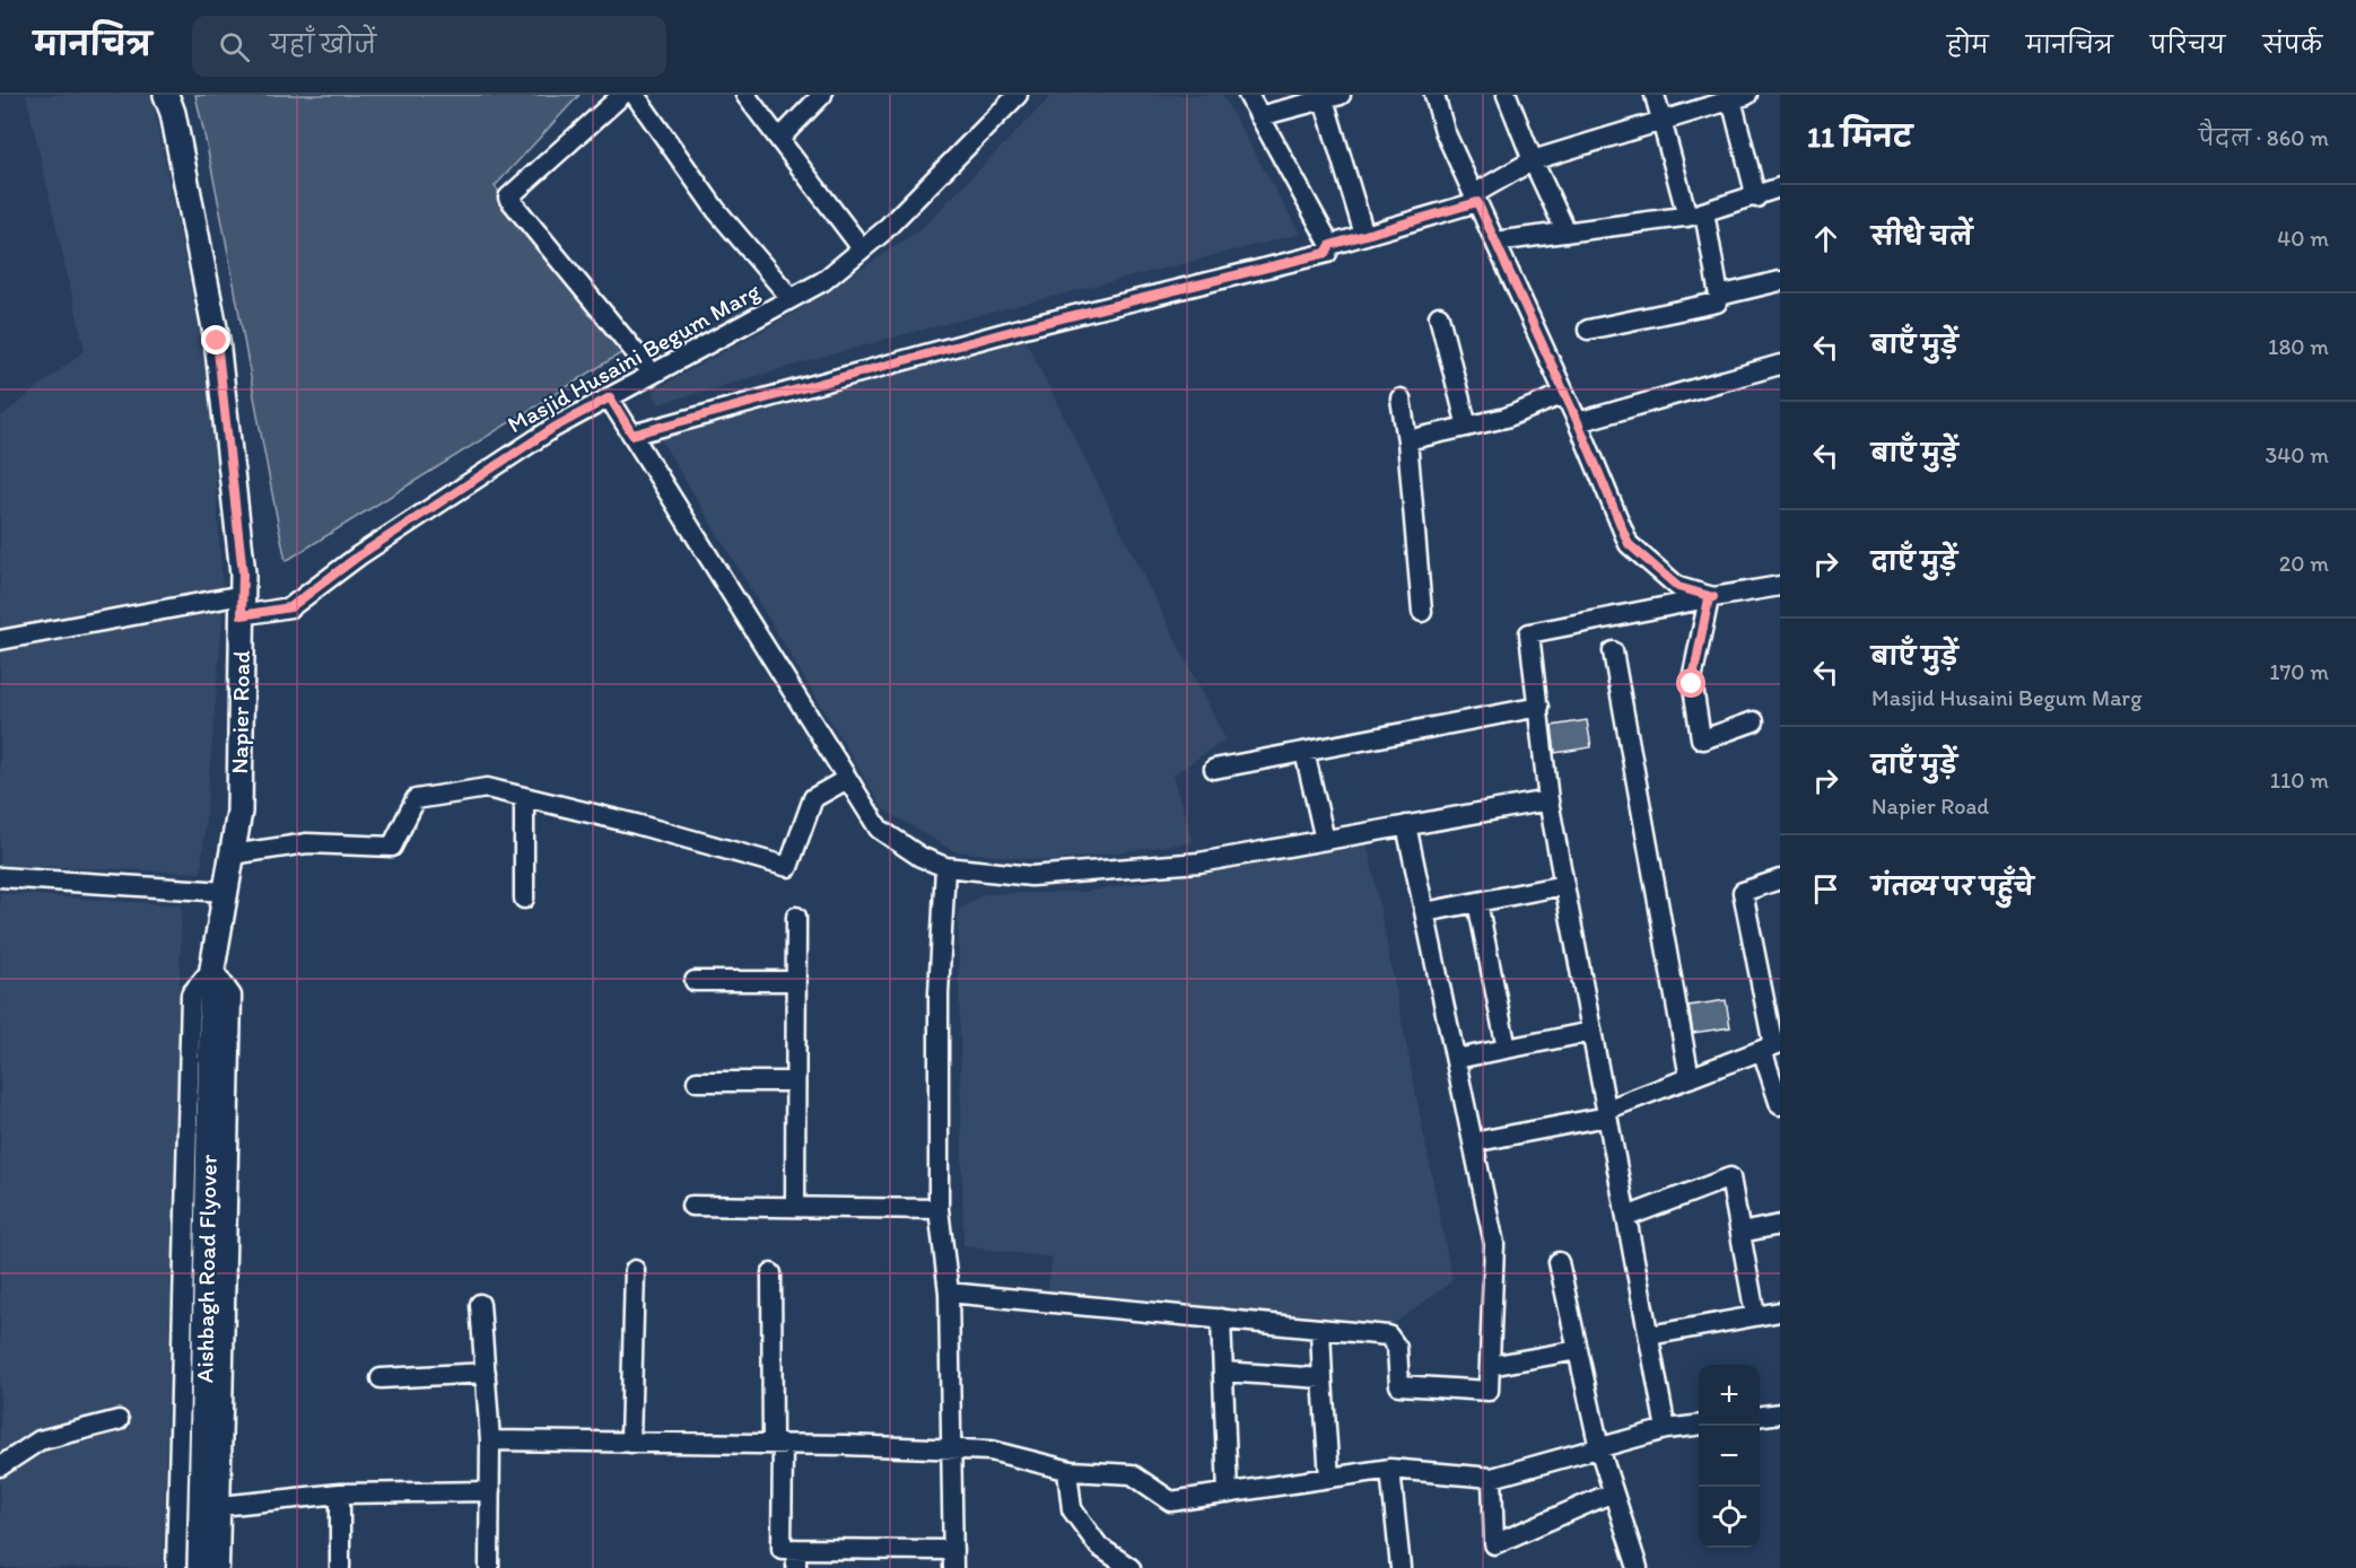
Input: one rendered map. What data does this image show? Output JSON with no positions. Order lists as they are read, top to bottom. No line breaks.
{"streets":{"main road":["Napier Road","Aishbagh Road Flyover"],"street":["Masjid Husaini Begum Marg"]},"crossings":[["Masjid Husaini Begum Marg","Napier Road"],["Napier Road","Aishbagh Road Flyover"]],"page":{"header":"मानचित्र","search":"यहाँ खोजें","nav":["होम","मानचित्र","परिचय","संपर्क"],"heading":["11 मिनट","पैदल · 860 m"],"list":[["सीधे चलें","40 m"],["बाएँ मुड़ें","180 m"],["बाएँ मुड़ें","340 m"],["दाएँ मुड़ें","20 m"],["बाएँ मुड़ें","Masjid Husaini Begum Marg","170 m"],["दाएँ मुड़ें","Napier Road","110 m"],"गंतव्य पर पहुँचे"],"map_buttons":["+","−"]}}
